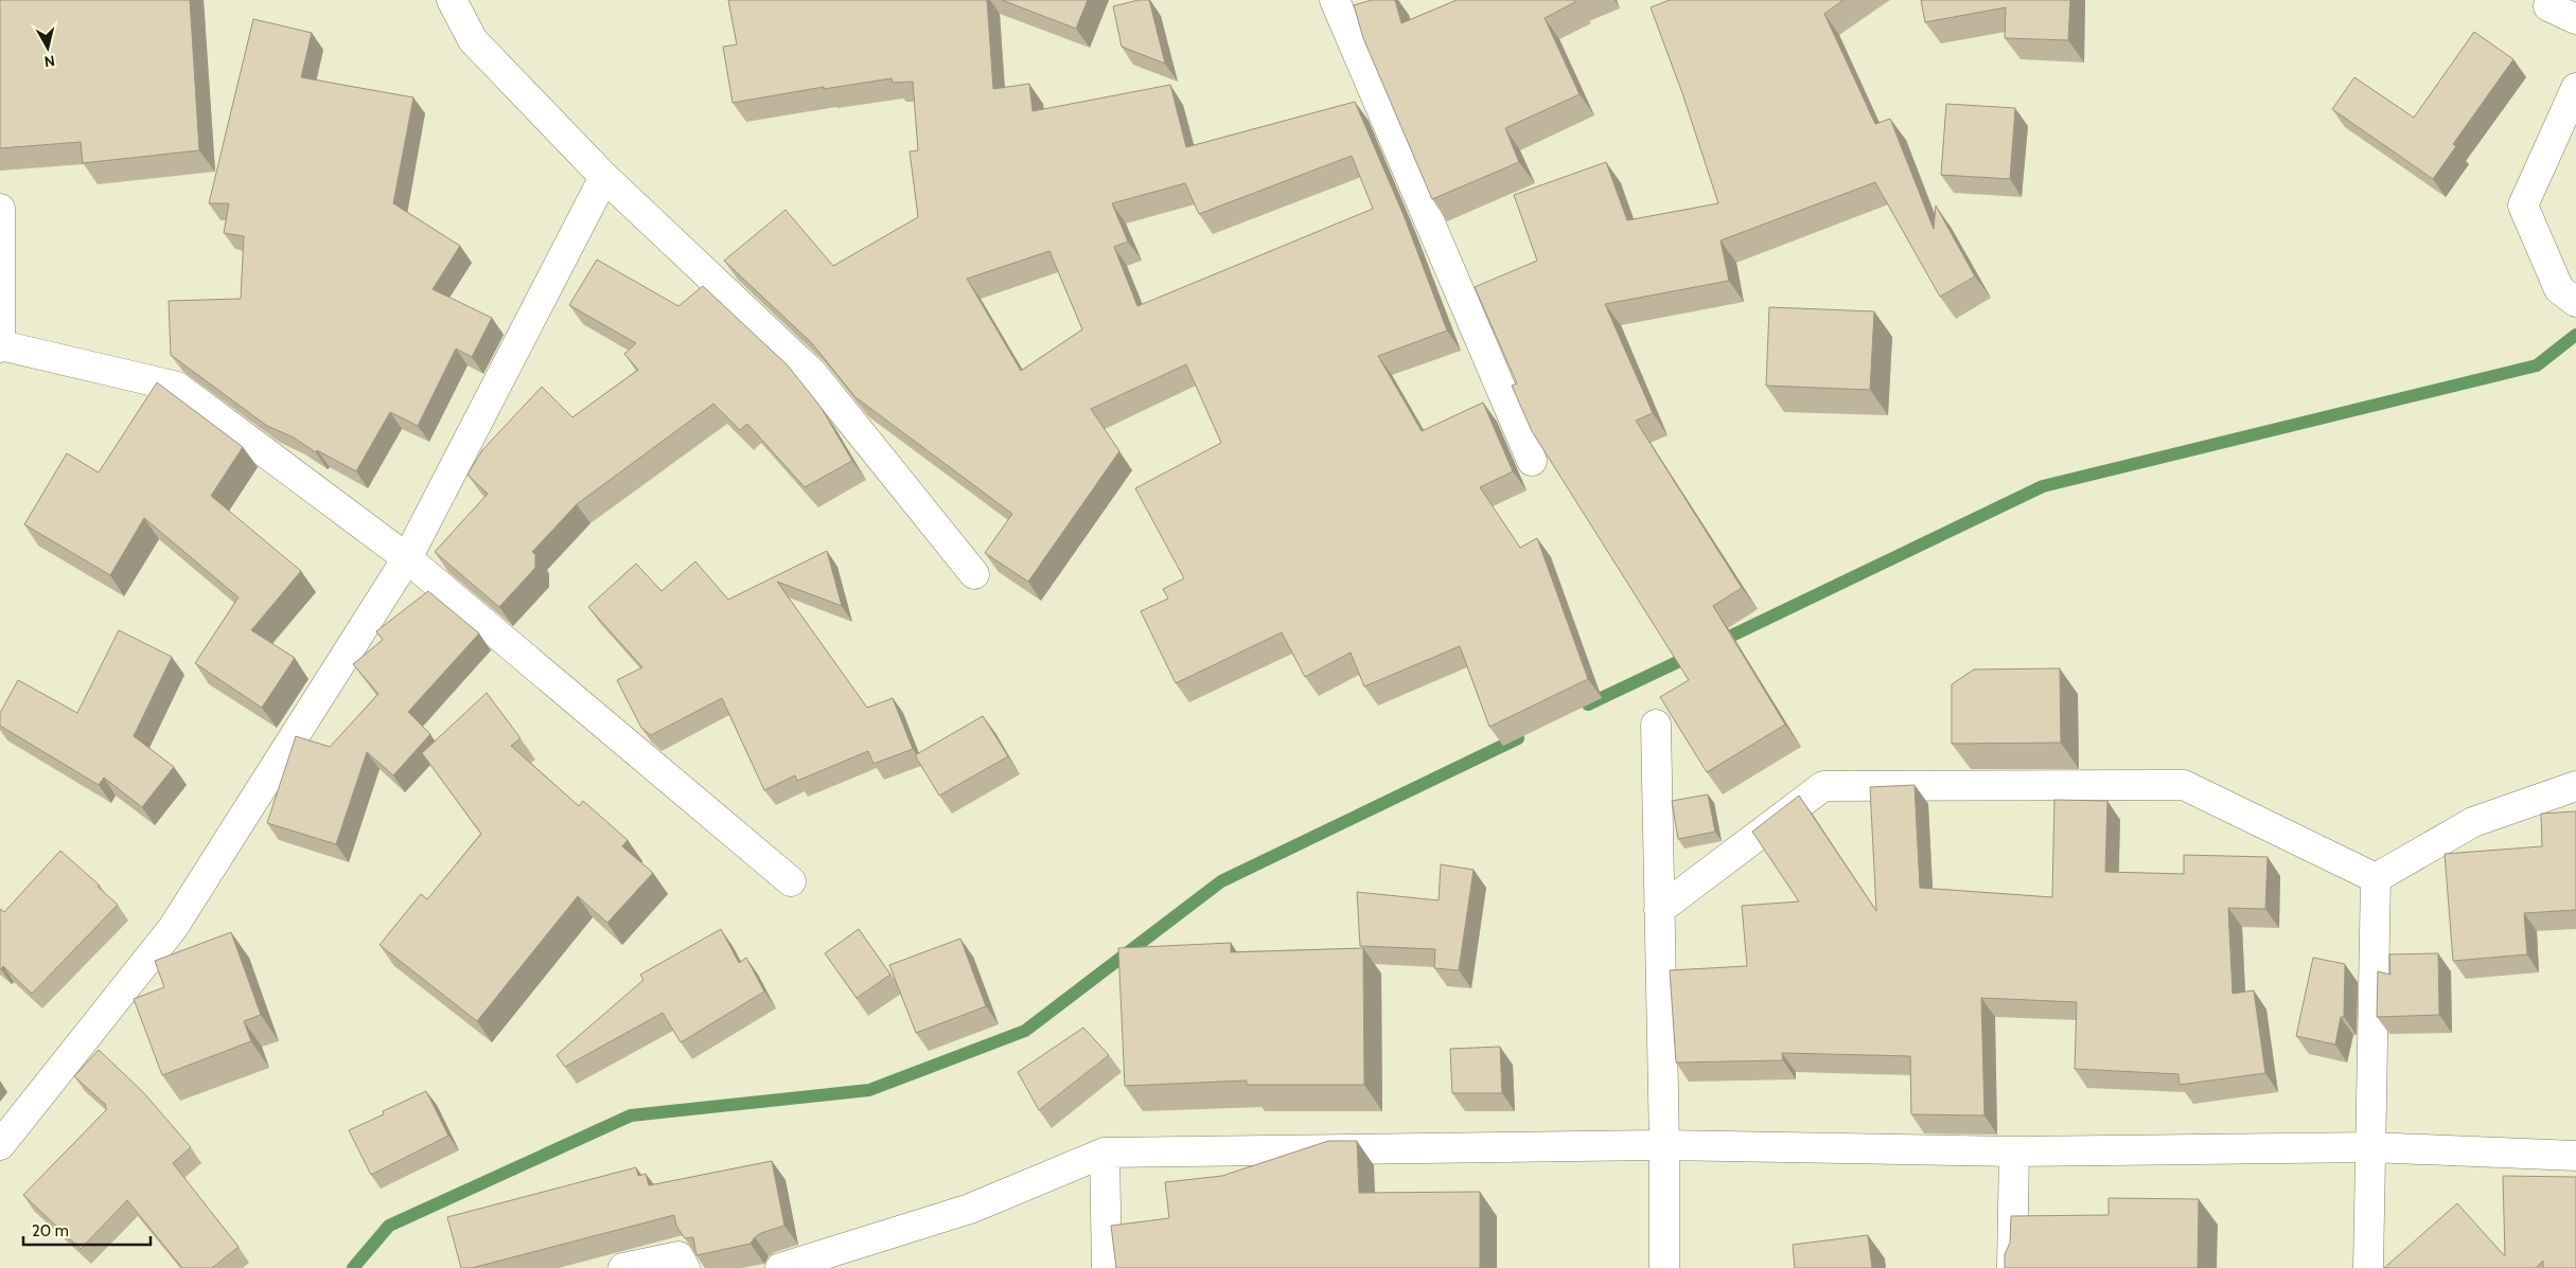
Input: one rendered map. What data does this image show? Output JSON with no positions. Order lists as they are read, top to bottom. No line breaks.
{"scale_bar":"20 m","north":"bottom"}
